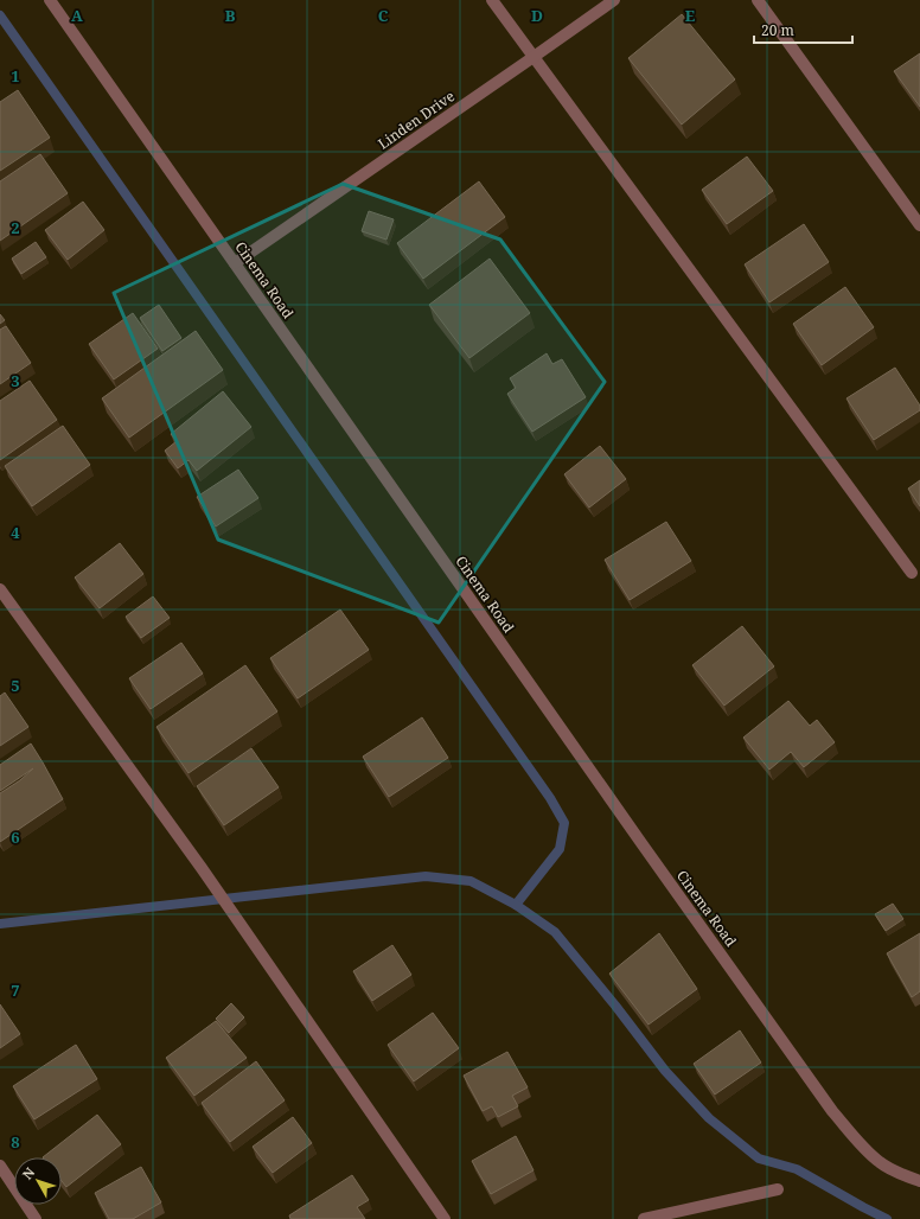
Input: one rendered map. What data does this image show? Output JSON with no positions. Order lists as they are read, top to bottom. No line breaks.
{"streets":{"street":["Linden Drive","Cinema Road"]},"crossings":[["Linden Drive","Cinema Road"]],"scale_bar":"20 m","north":"top left","grid":{"columns":["A","B","C","D","E"],"rows":["1","2","3","4","5","6","7","8"]}}
